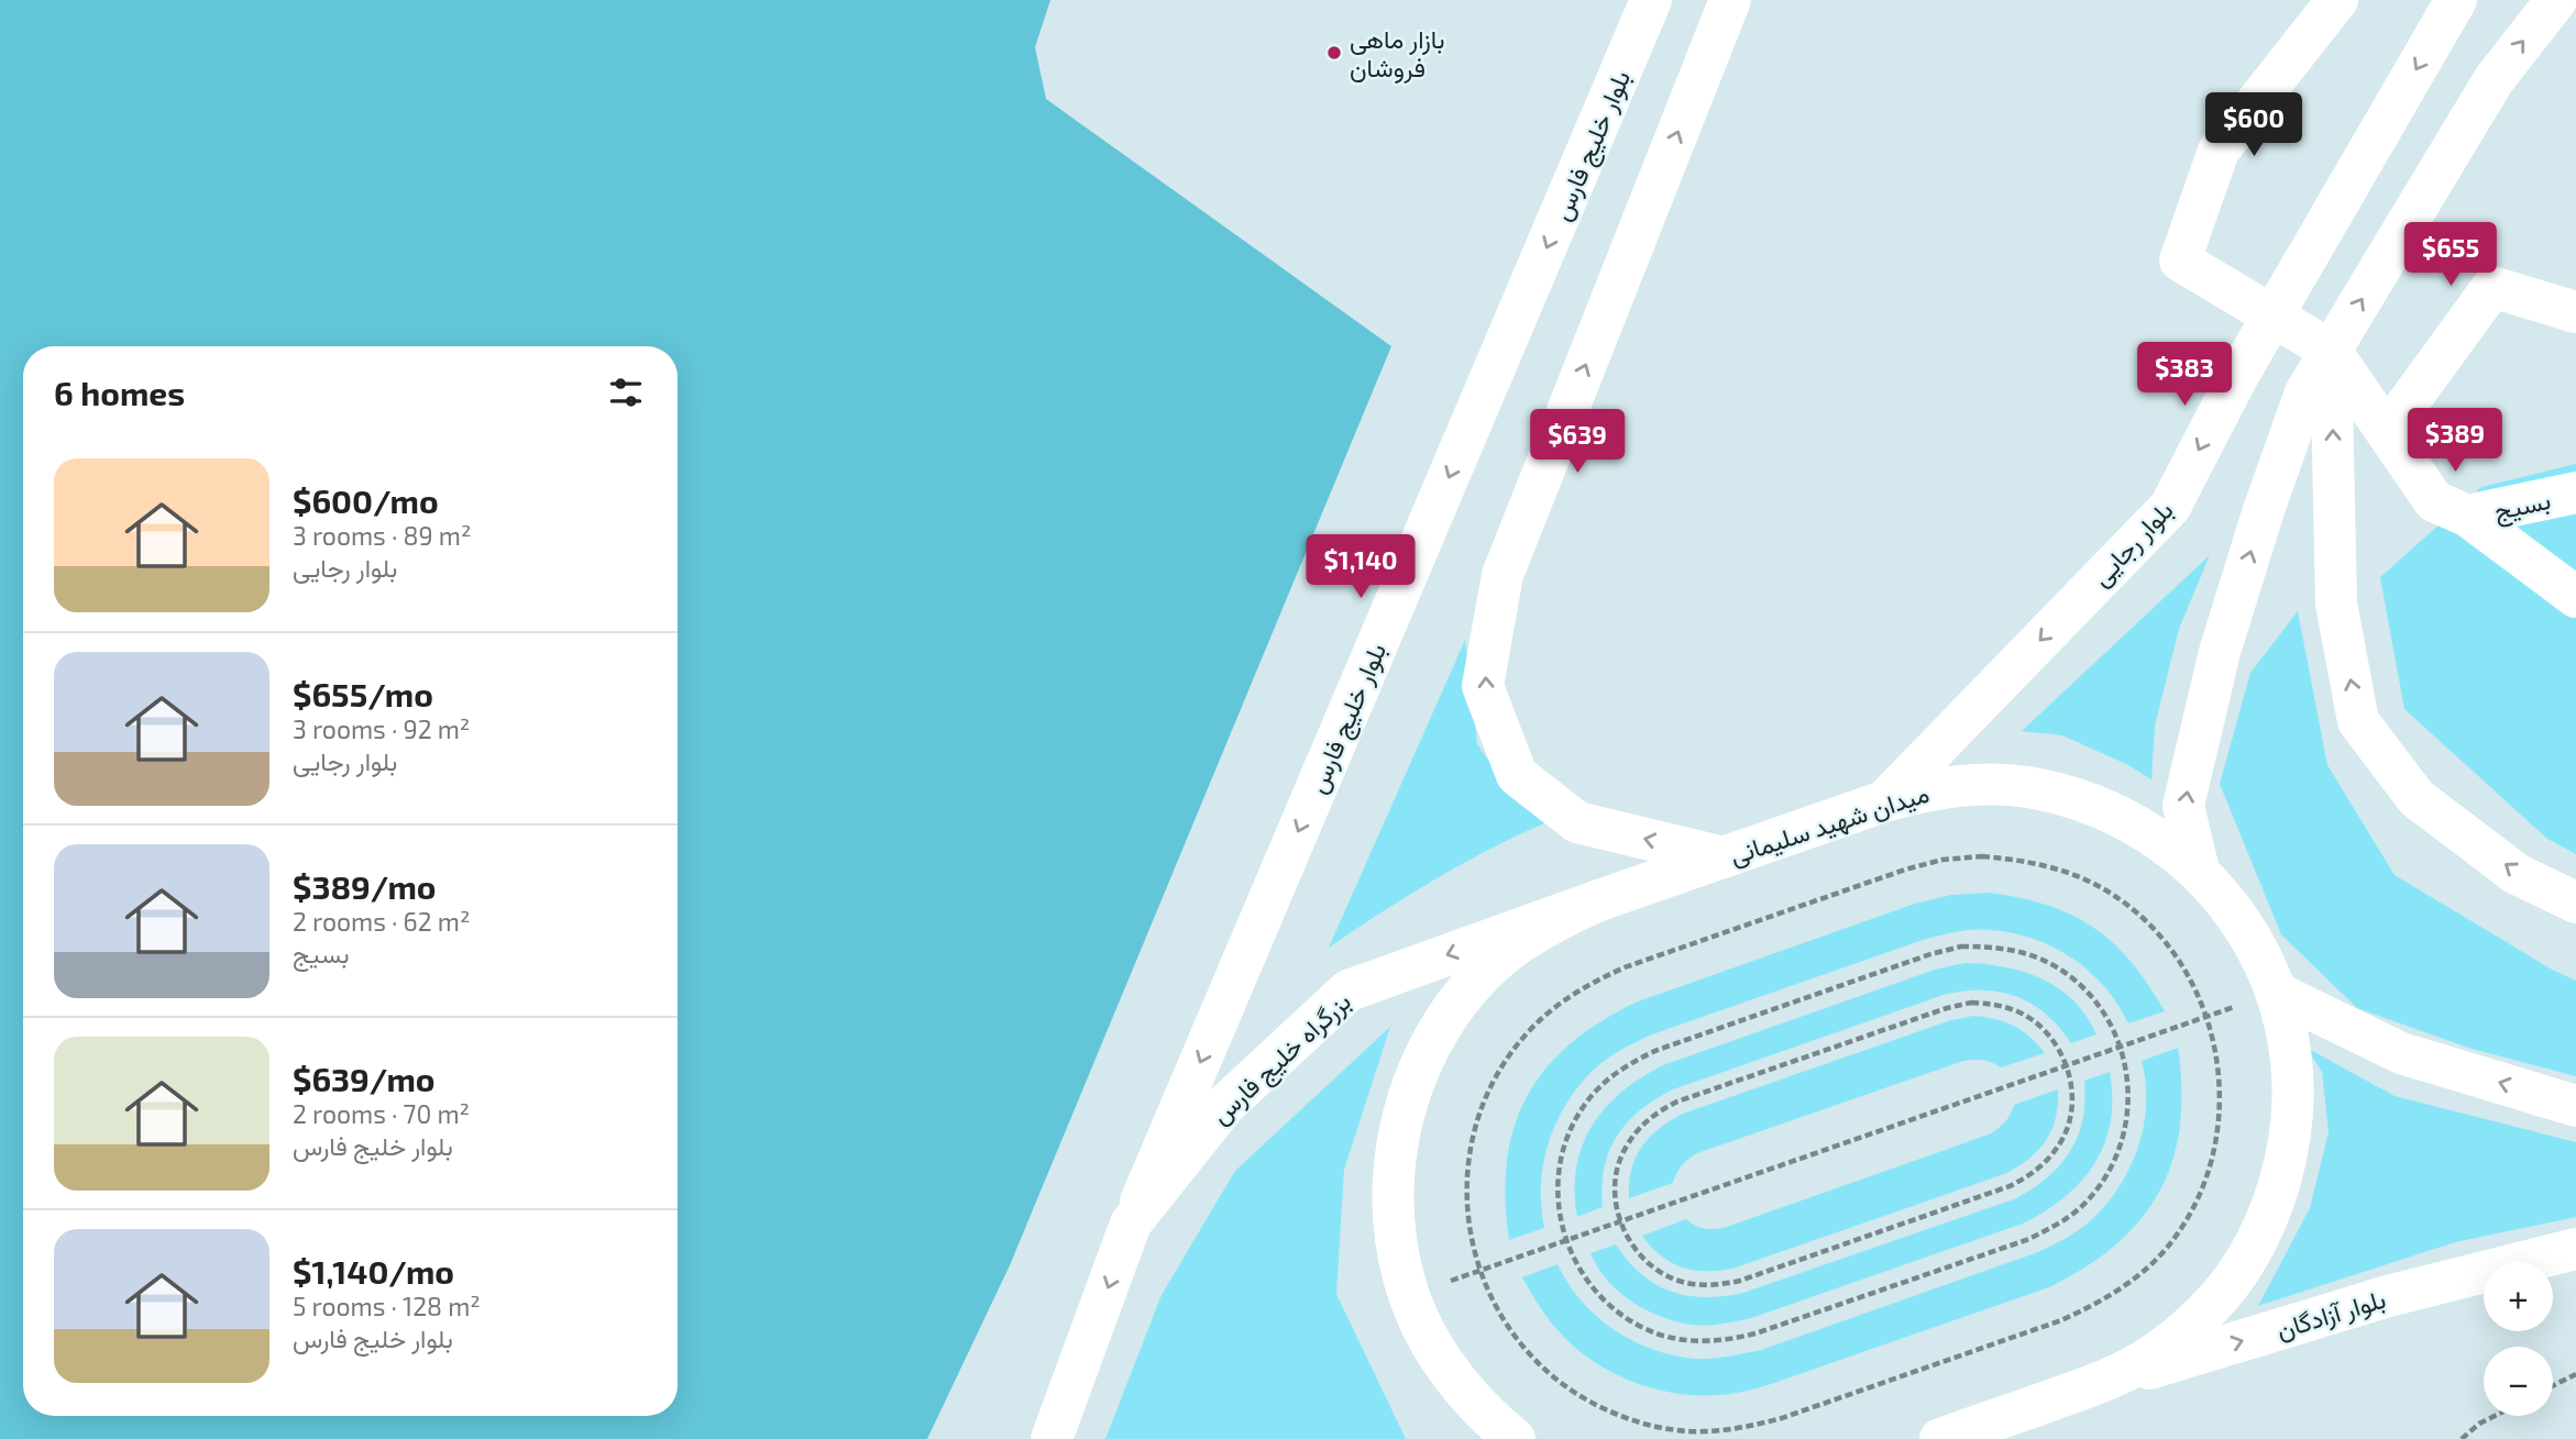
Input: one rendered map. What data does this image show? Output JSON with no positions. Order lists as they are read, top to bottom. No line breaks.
{"streets":{"main road":["بلوار خلیج فارس","بسیج","بلوار رجایی","میدان شهید سلیمانی","بزرگراه خلیج فارس","بلوار آزادگان"]},"crossings":[["بلوار خلیج فارس","بزرگراه خلیج فارس"],["بلوار رجایی","میدان شهید سلیمانی"],["میدان شهید سلیمانی","بزرگراه خلیج فارس"],["میدان شهید سلیمانی","بلوار آزادگان"]],"one_way":["بلوار خلیج فارس","بزرگراه خلیج فارس","بلوار آزادگان"],"places":["بازار ماهی فروشان"],"page":{"price":["$600","$655","$383","$389","$639","$1,140"],"heading":"6 homes","list":[{"name":"$600/mo","note":"3 rooms · 89 m² · بلوار رجایی"},{"name":"$655/mo","note":"3 rooms · 92 m² · بلوار رجایی"},{"name":"$389/mo","note":"2 rooms · 62 m² · بسیج"},{"name":"$639/mo","note":"2 rooms · 70 m² · بلوار خلیج فارس"},{"name":"$1,140/mo","note":"5 rooms · 128 m² · بلوار خلیج فارس"}],"map_buttons":["+","−"]}}
